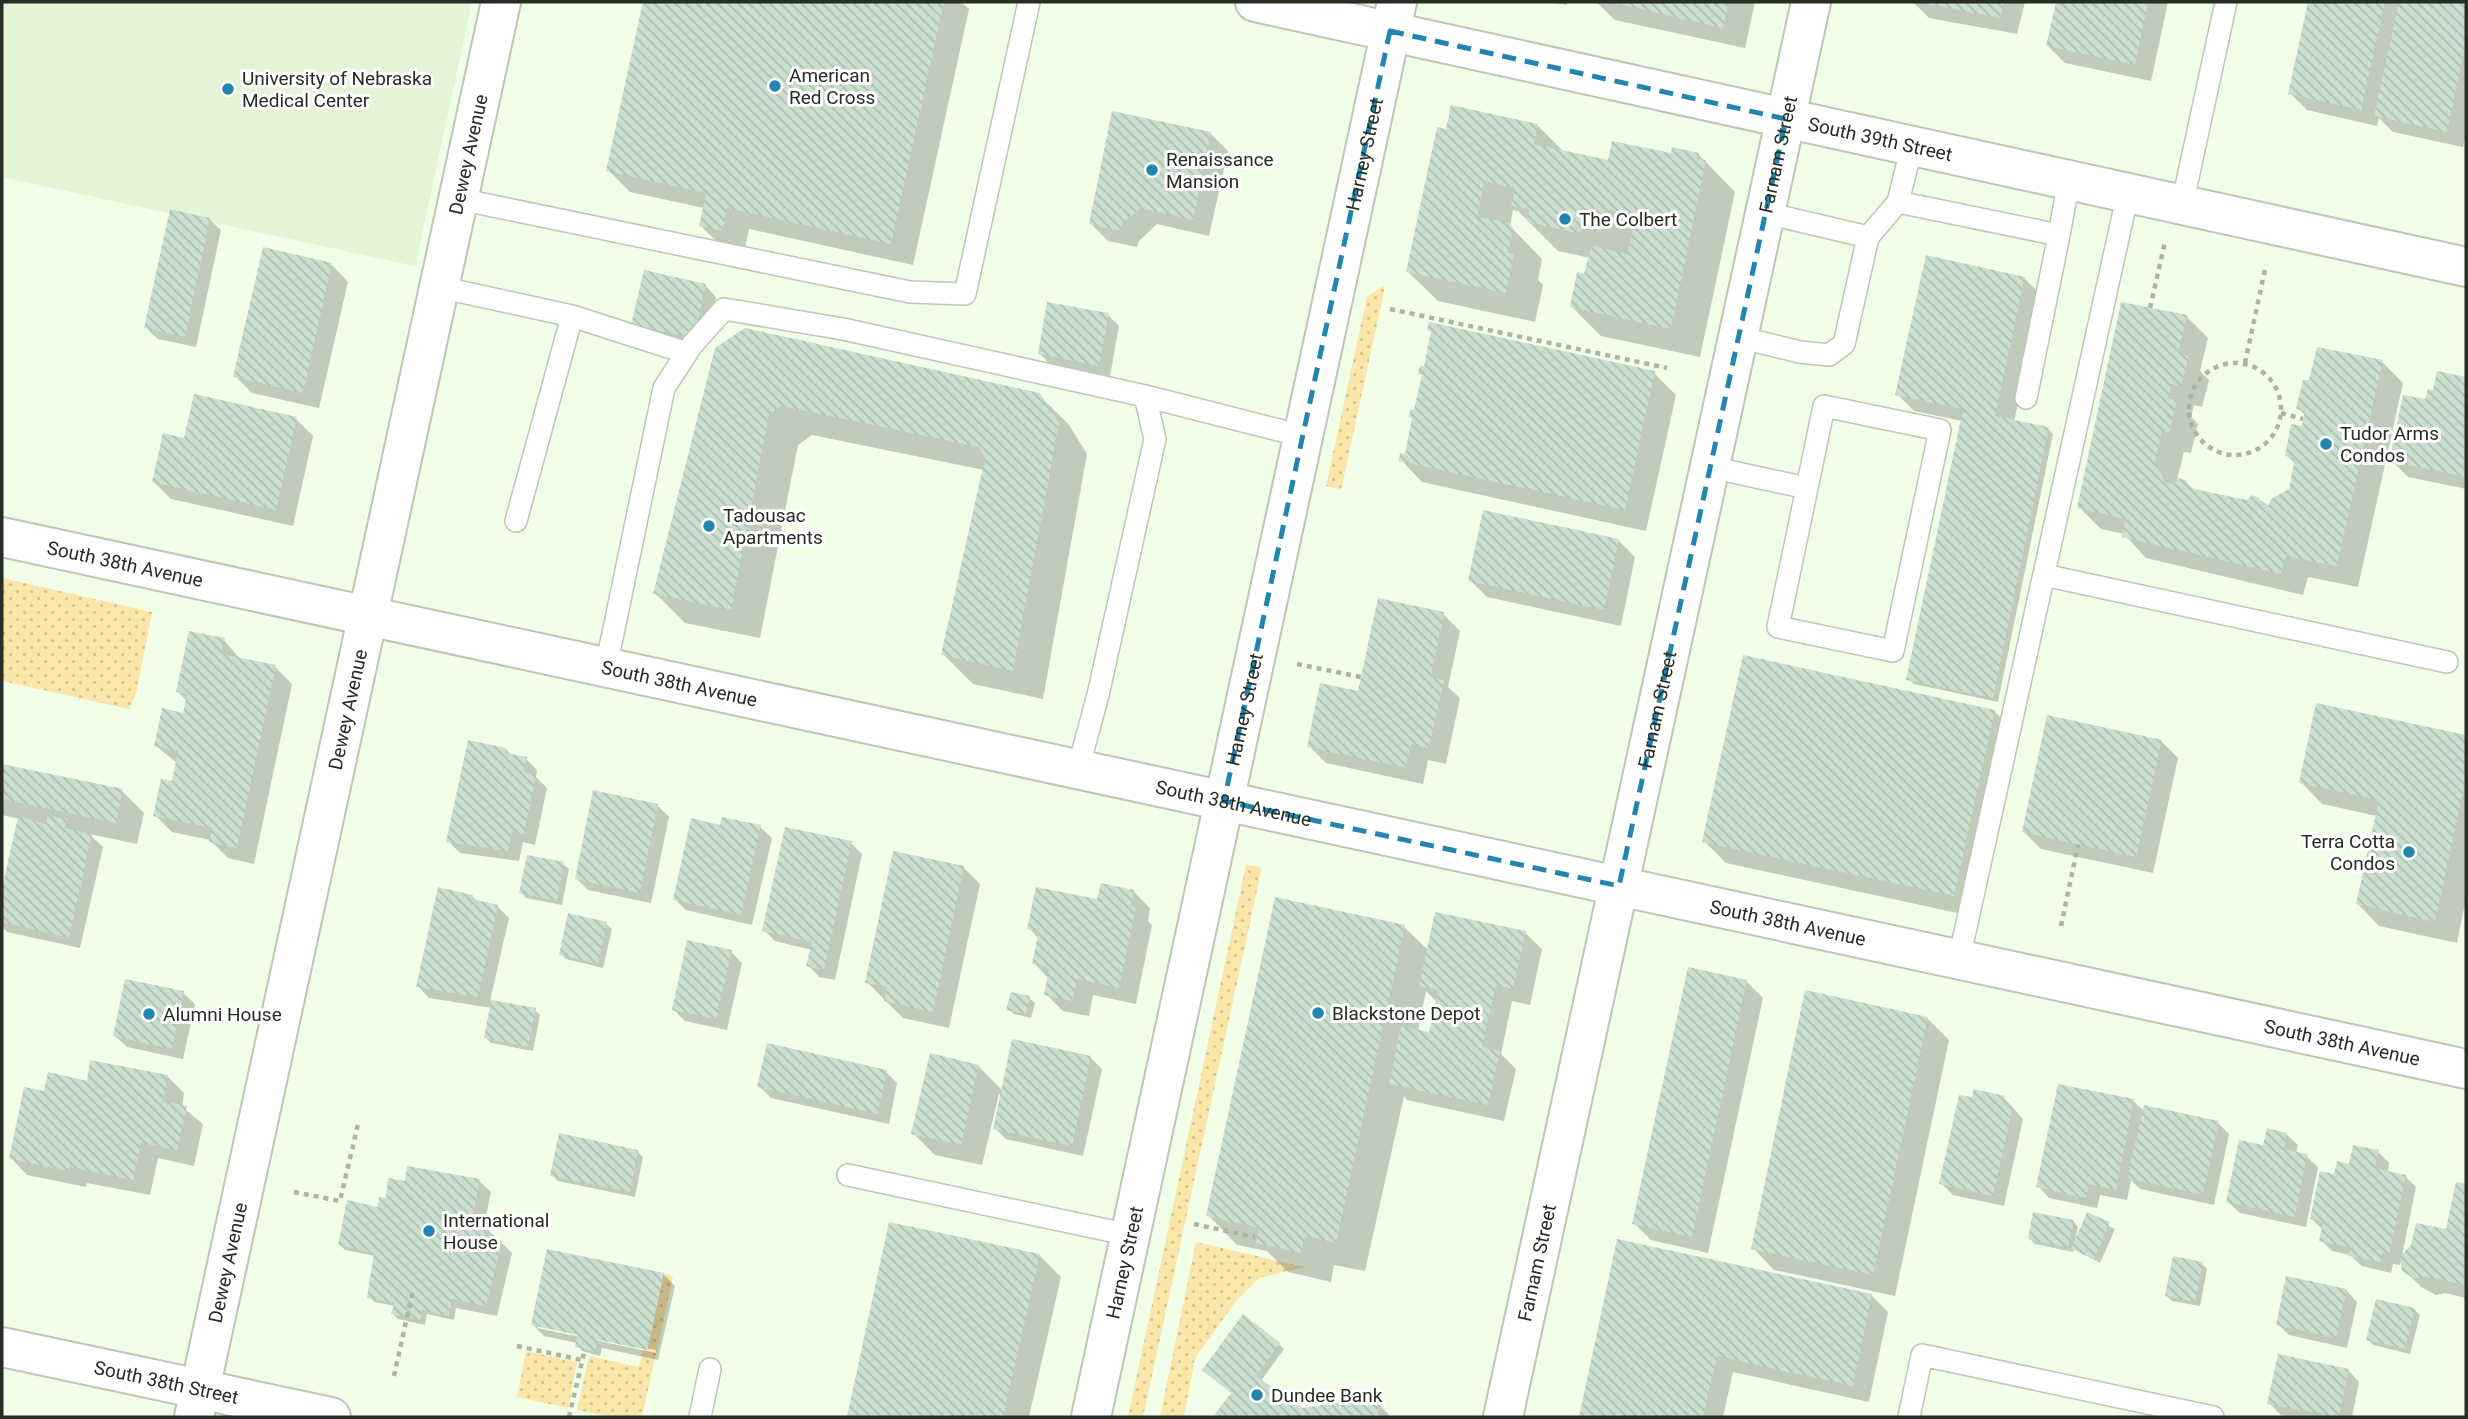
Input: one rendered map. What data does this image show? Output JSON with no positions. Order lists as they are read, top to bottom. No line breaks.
{"streets":{"street":["South 39th Street","Dewey Avenue","Harney Street","Farnam Street","South 38th Avenue","South 38th Street"]},"crossings":[["South 39th Street","Harney Street"],["South 39th Street","Farnam Street"],["Dewey Avenue","South 38th Avenue"],["Dewey Avenue","South 38th Street"],["Harney Street","South 38th Avenue"],["Farnam Street","South 38th Avenue"]],"places":["American Red Cross","University of Nebraska Medical Center","Renaissance Mansion","The Colbert","Tudor Arms Condos","Tadousac Apartments","Terra Cotta Condos","Blackstone Depot","Alumni House","International House","Dundee Bank"]}
